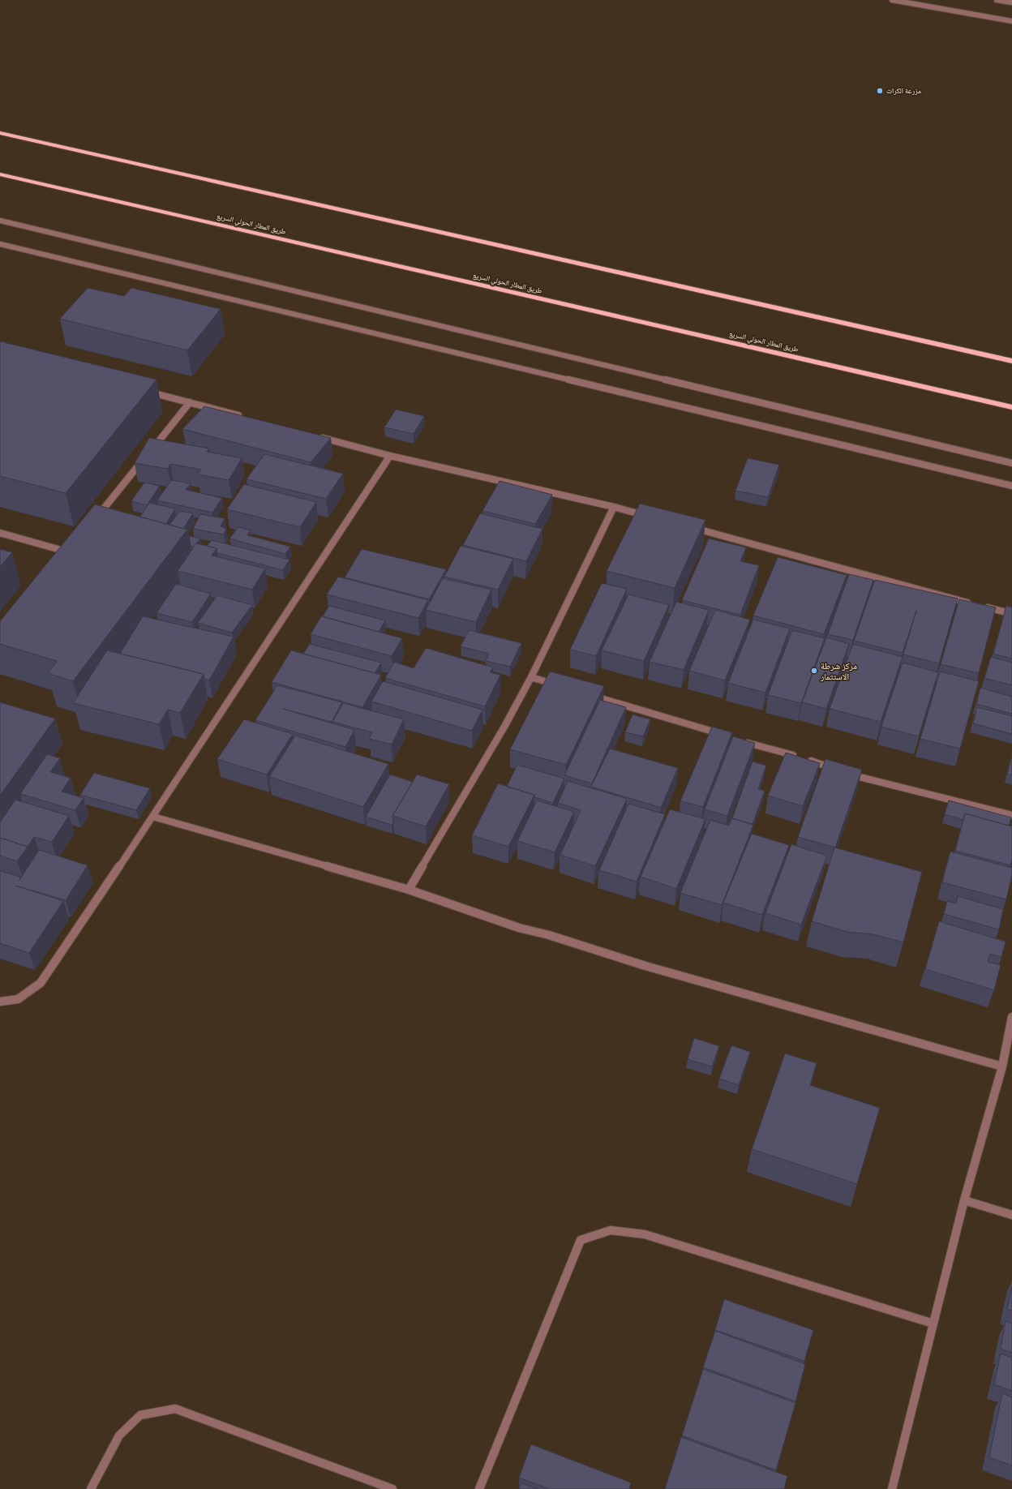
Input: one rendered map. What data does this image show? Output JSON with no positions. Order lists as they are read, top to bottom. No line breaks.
{"streets":{"highway":["طريق المطار الحولي السريع"]},"places":["مزرعة الكراث","مركز شرطة الاستثمار"]}
